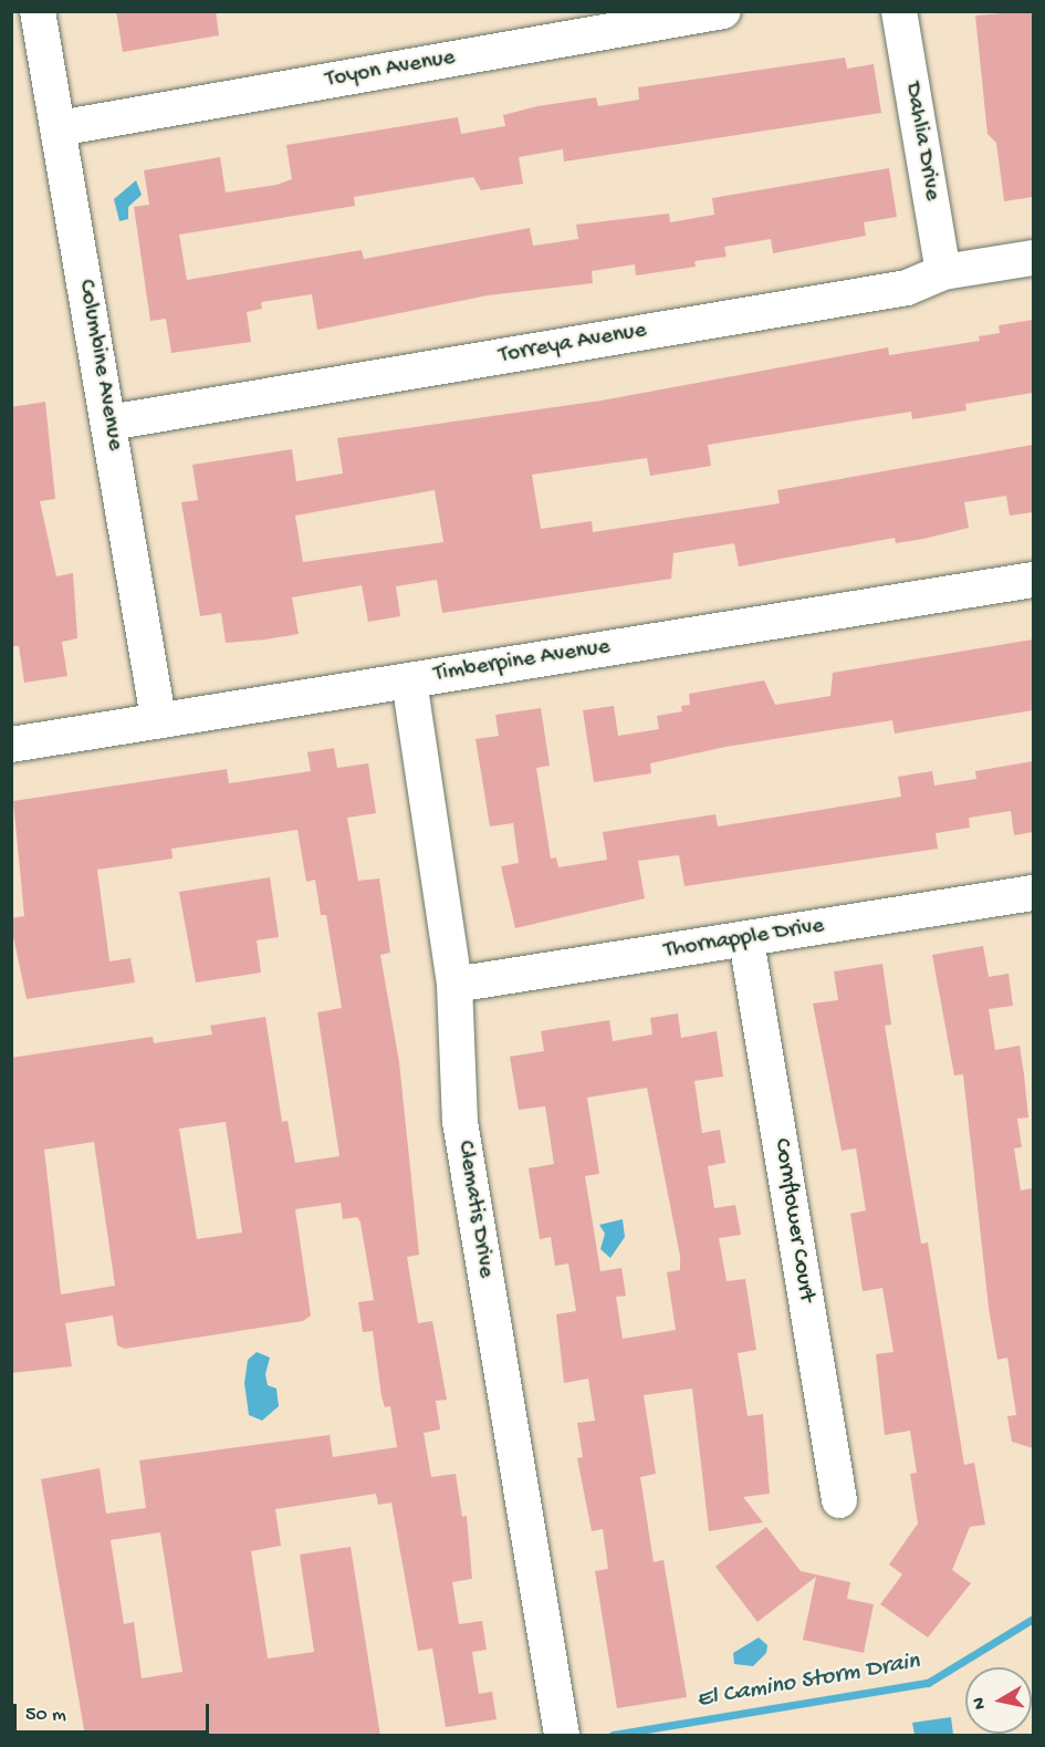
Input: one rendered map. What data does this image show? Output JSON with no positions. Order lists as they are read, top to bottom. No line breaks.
{"streets":{"street":["Toyon Avenue","Dahlia Drive","Torreya Avenue","Columbine Avenue","Timberpine Avenue","Thornapple Drive","Clematis Drive","Cornflower Court"]},"crossings":[["Toyon Avenue","Columbine Avenue"],["Dahlia Drive","Torreya Avenue"],["Torreya Avenue","Columbine Avenue"],["Columbine Avenue","Timberpine Avenue"],["Timberpine Avenue","Clematis Drive"],["Thornapple Drive","Clematis Drive"],["Thornapple Drive","Cornflower Court"]],"water":["El Camino Storm Drain"],"scale_bar":"50 m","north":"left"}
